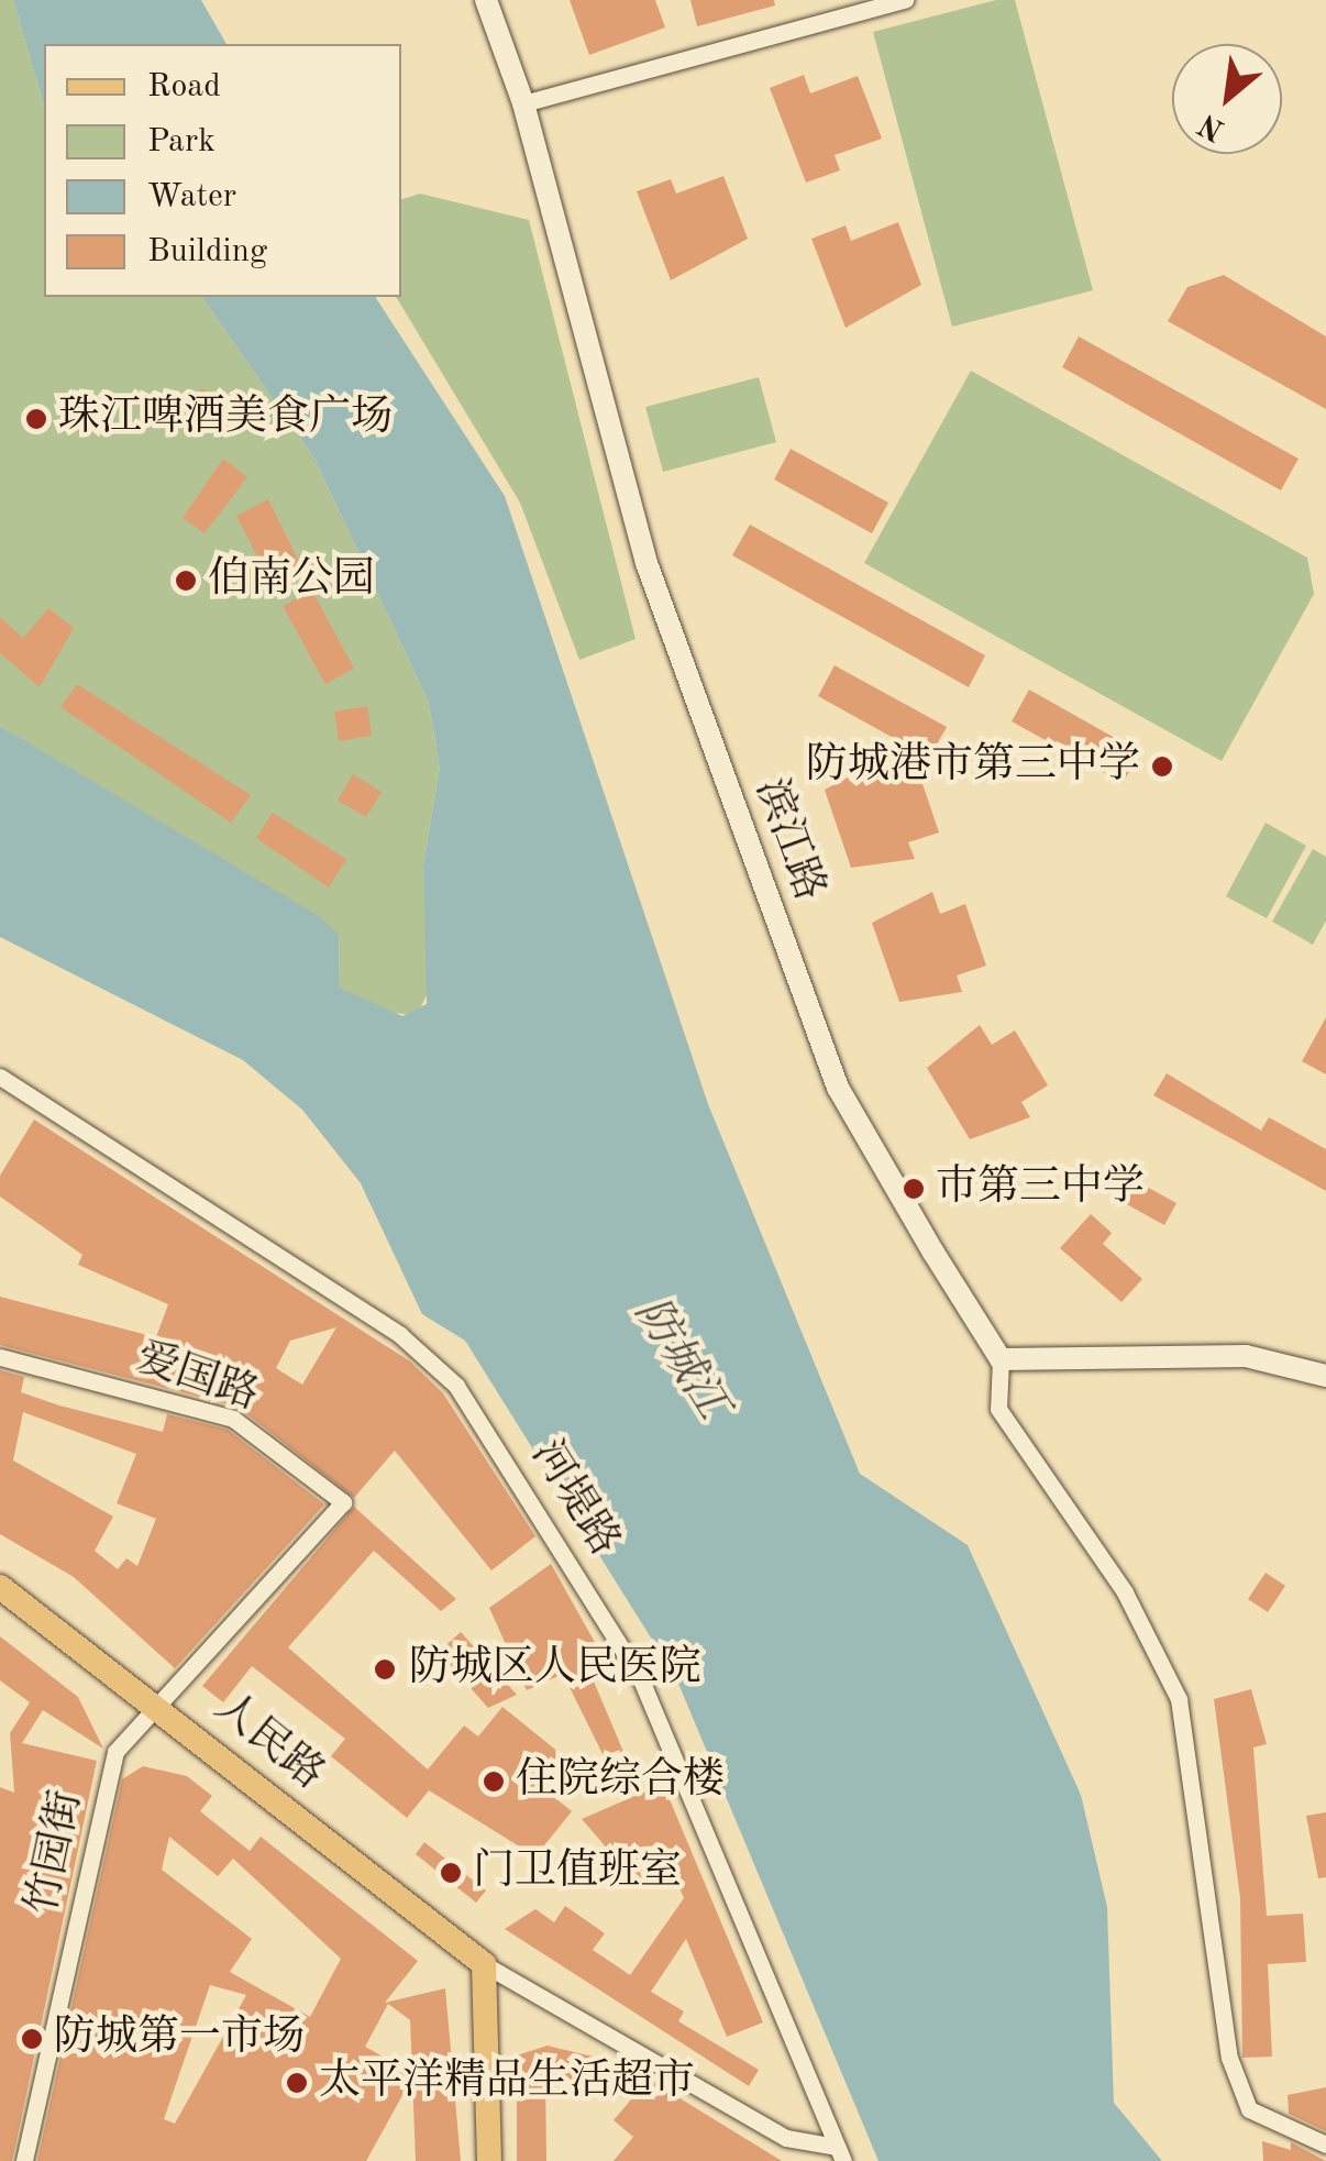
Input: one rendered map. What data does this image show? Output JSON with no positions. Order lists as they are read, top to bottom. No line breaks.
{"streets":{"main road":["人民路"],"street":["滨江路","爱国路","河堤路","竹园街"]},"crossings":[["爱国路","人民路"],["爱国路","竹园街"],["河堤路","人民路"],["人民路","竹园街"]],"water":["防城江"],"places":["珠江啤酒美食广场","伯南公园","防城港市第三中学","巿第三中学","防城区人民医院","住院综合楼","门卫值班室","防城第一市场","太平洋精品生活超市"],"legend":["Road","Park","Water","Building"],"north":"bottom left"}
